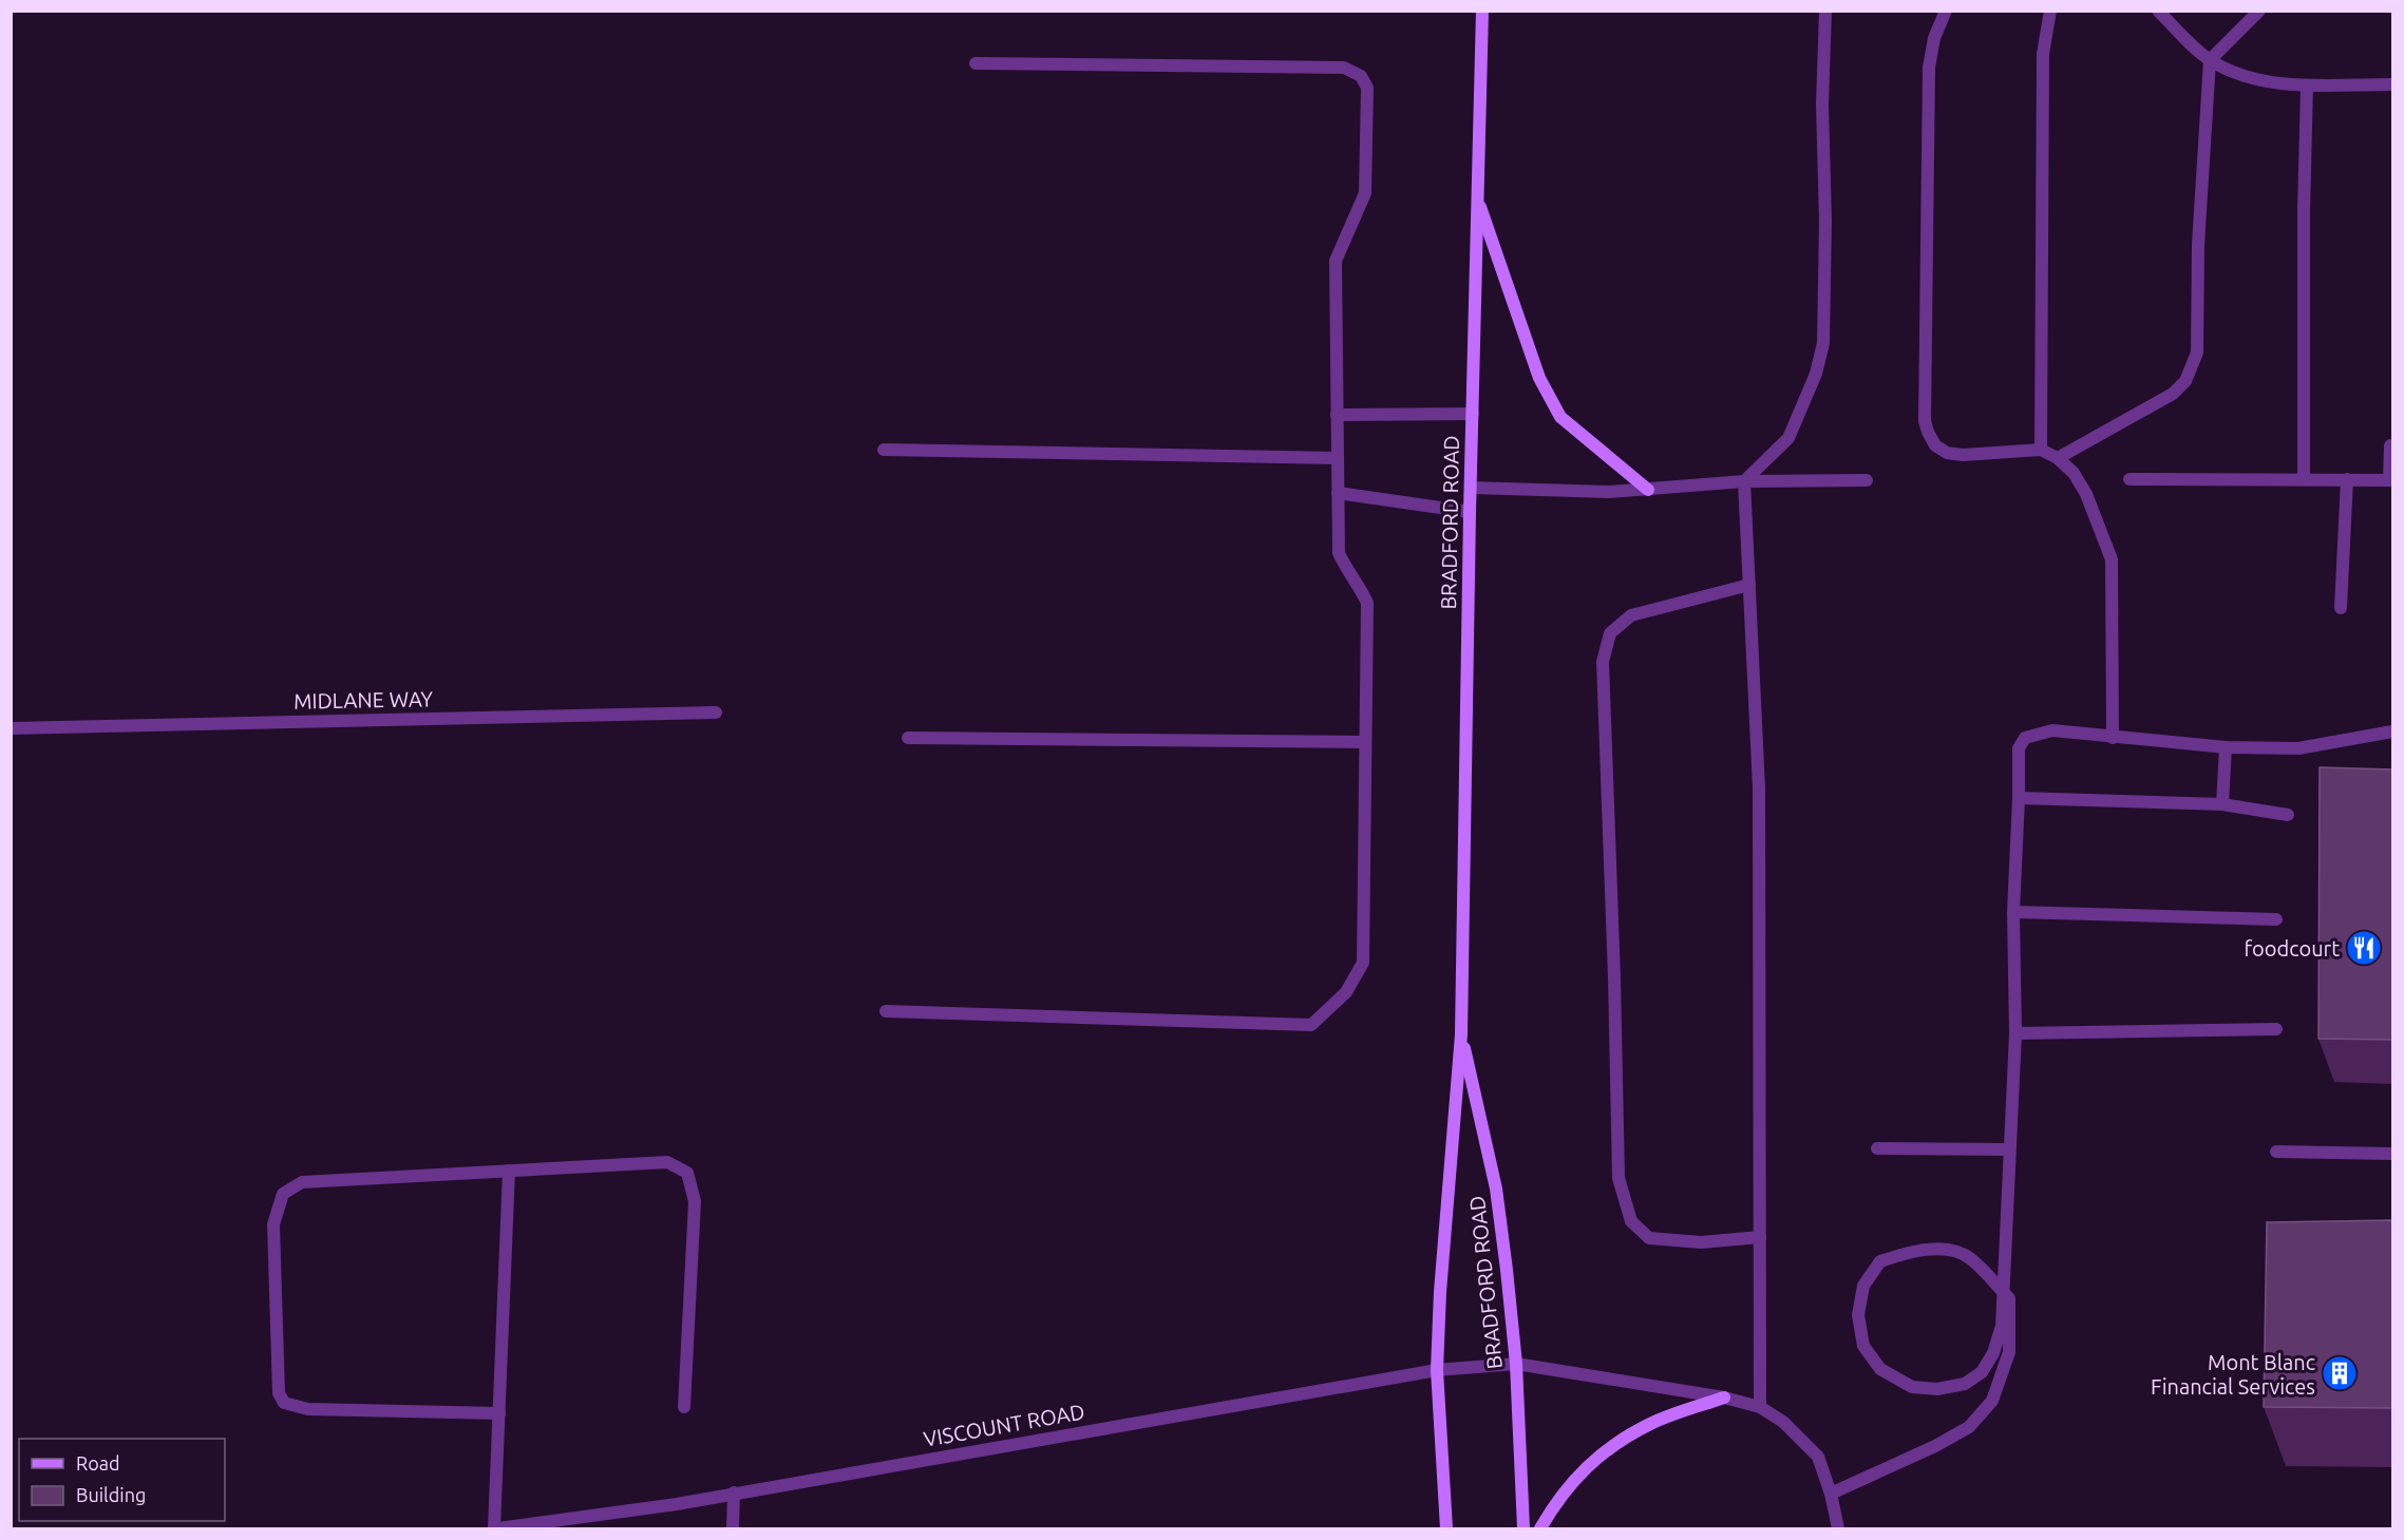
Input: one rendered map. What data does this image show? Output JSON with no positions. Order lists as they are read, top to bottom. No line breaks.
{"streets":{"street":["BRADFORD ROAD","MIDLANE WAY","VISCOUNT ROAD"]},"crossings":[["BRADFORD ROAD","VISCOUNT ROAD"]],"places":{"restaurant":["foodcourt"],"building":["Mont Blanc Financial Services"]},"legend":["Road","Building"]}
